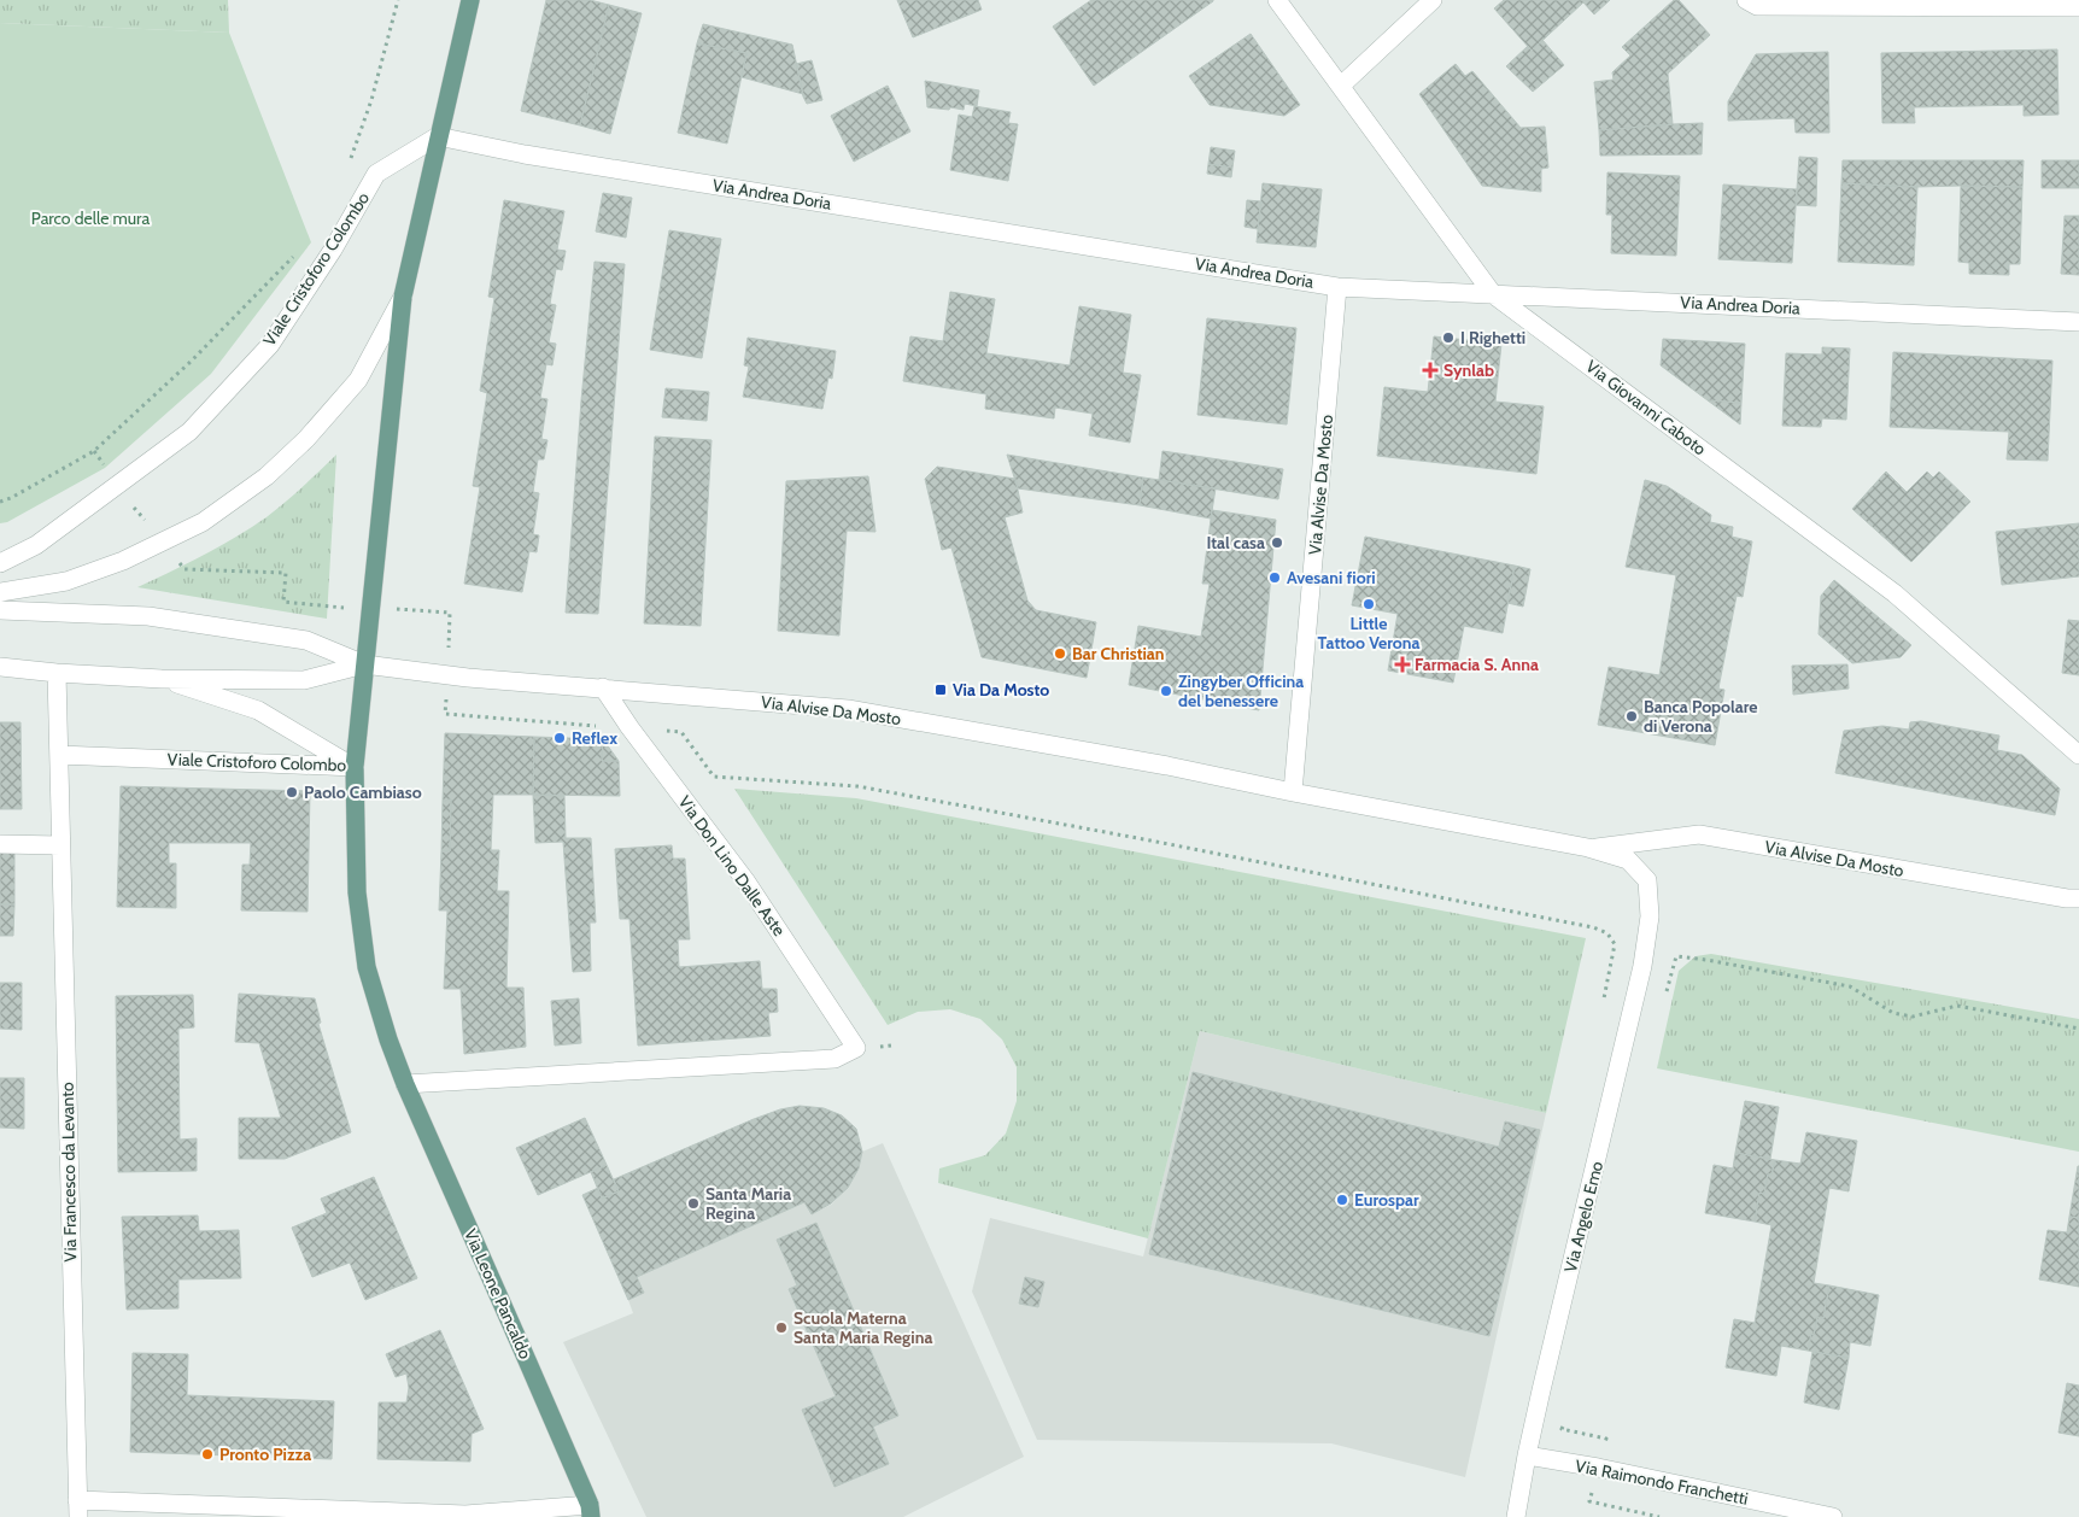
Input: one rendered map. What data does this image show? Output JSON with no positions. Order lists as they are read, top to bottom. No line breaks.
{"streets":{"main road":["Via Leone Pancaldo"],"street":["Via Andrea Doria","Viale Cristoforo Colombo","Via Giovanni Caboto","Via Alvise Da Mosto","Via Don Lino Dalle Aste","Via Francesco da Levanto","Via Angelo Emo","Via Raimondo Franchetti"]},"crossings":[["Via Andrea Doria","Viale Cristoforo Colombo"],["Via Andrea Doria","Via Giovanni Caboto"],["Via Andrea Doria","Via Alvise Da Mosto"],["Viale Cristoforo Colombo","Via Alvise Da Mosto"],["Viale Cristoforo Colombo","Via Francesco da Levanto"],["Viale Cristoforo Colombo","Via Leone Pancaldo"],["Via Alvise Da Mosto","Via Don Lino Dalle Aste"],["Via Alvise Da Mosto","Via Angelo Emo"],["Via Alvise Da Mosto","Via Leone Pancaldo"],["Via Don Lino Dalle Aste","Via Leone Pancaldo"],["Via Francesco da Levanto","Via Leone Pancaldo"],["Via Angelo Emo","Via Raimondo Franchetti"]],"parks":["Parco delle mura"],"places":{"other":["I Righetti","Ital casa","Avesani fiori","Little Tattoo Verona","Bar Christian","Zingyber Officina del benessere","Banca Popolare di Verona","Reflex","Paolo Cambiaso","Eurospar","Santa Maria Regina","Scuola Materna Santa Maria Regina","Pronto Pizza"],"health":["Synlab","Farmacia S. Anna"],"transit":["Via Da Mosto"]}}
